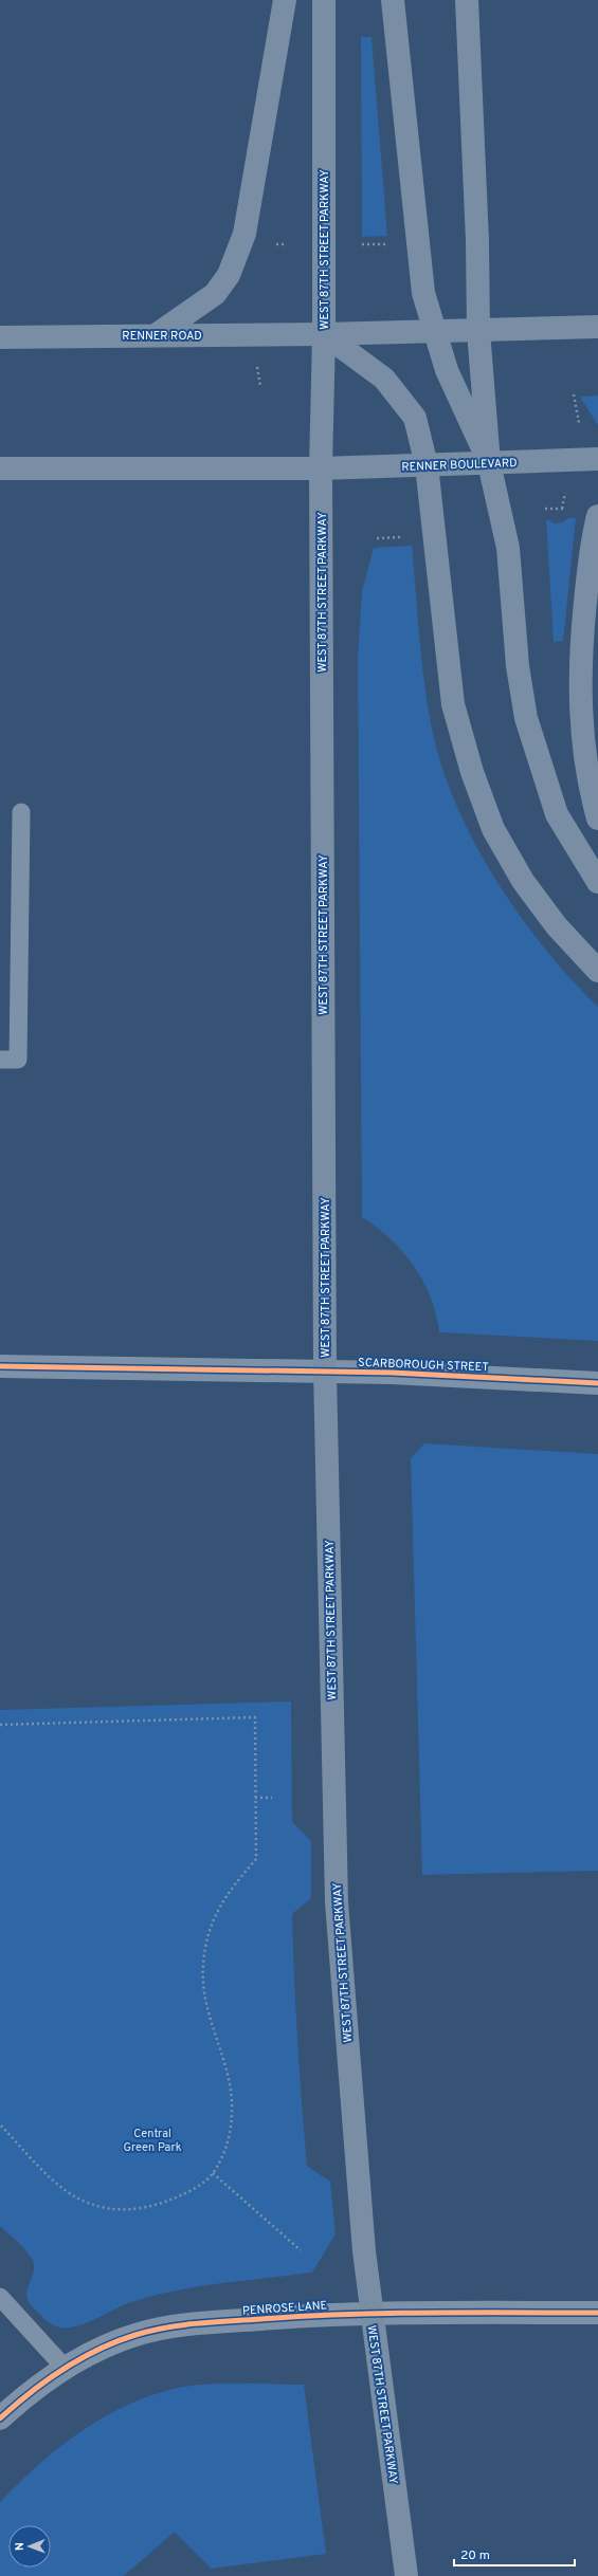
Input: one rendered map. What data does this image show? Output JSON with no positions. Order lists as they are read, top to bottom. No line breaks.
{"streets":{"main road":["WEST 87TH STREET PARKWAY","RENNER ROAD","RENNER BOULEVARD"],"street":["SCARBOROUGH STREET","PENROSE LANE"]},"crossings":[["WEST 87TH STREET PARKWAY","RENNER ROAD"],["WEST 87TH STREET PARKWAY","RENNER BOULEVARD"],["WEST 87TH STREET PARKWAY","SCARBOROUGH STREET"],["WEST 87TH STREET PARKWAY","PENROSE LANE"]],"parks":["Central Green Park"],"scale_bar":"20 m","north":"left"}
